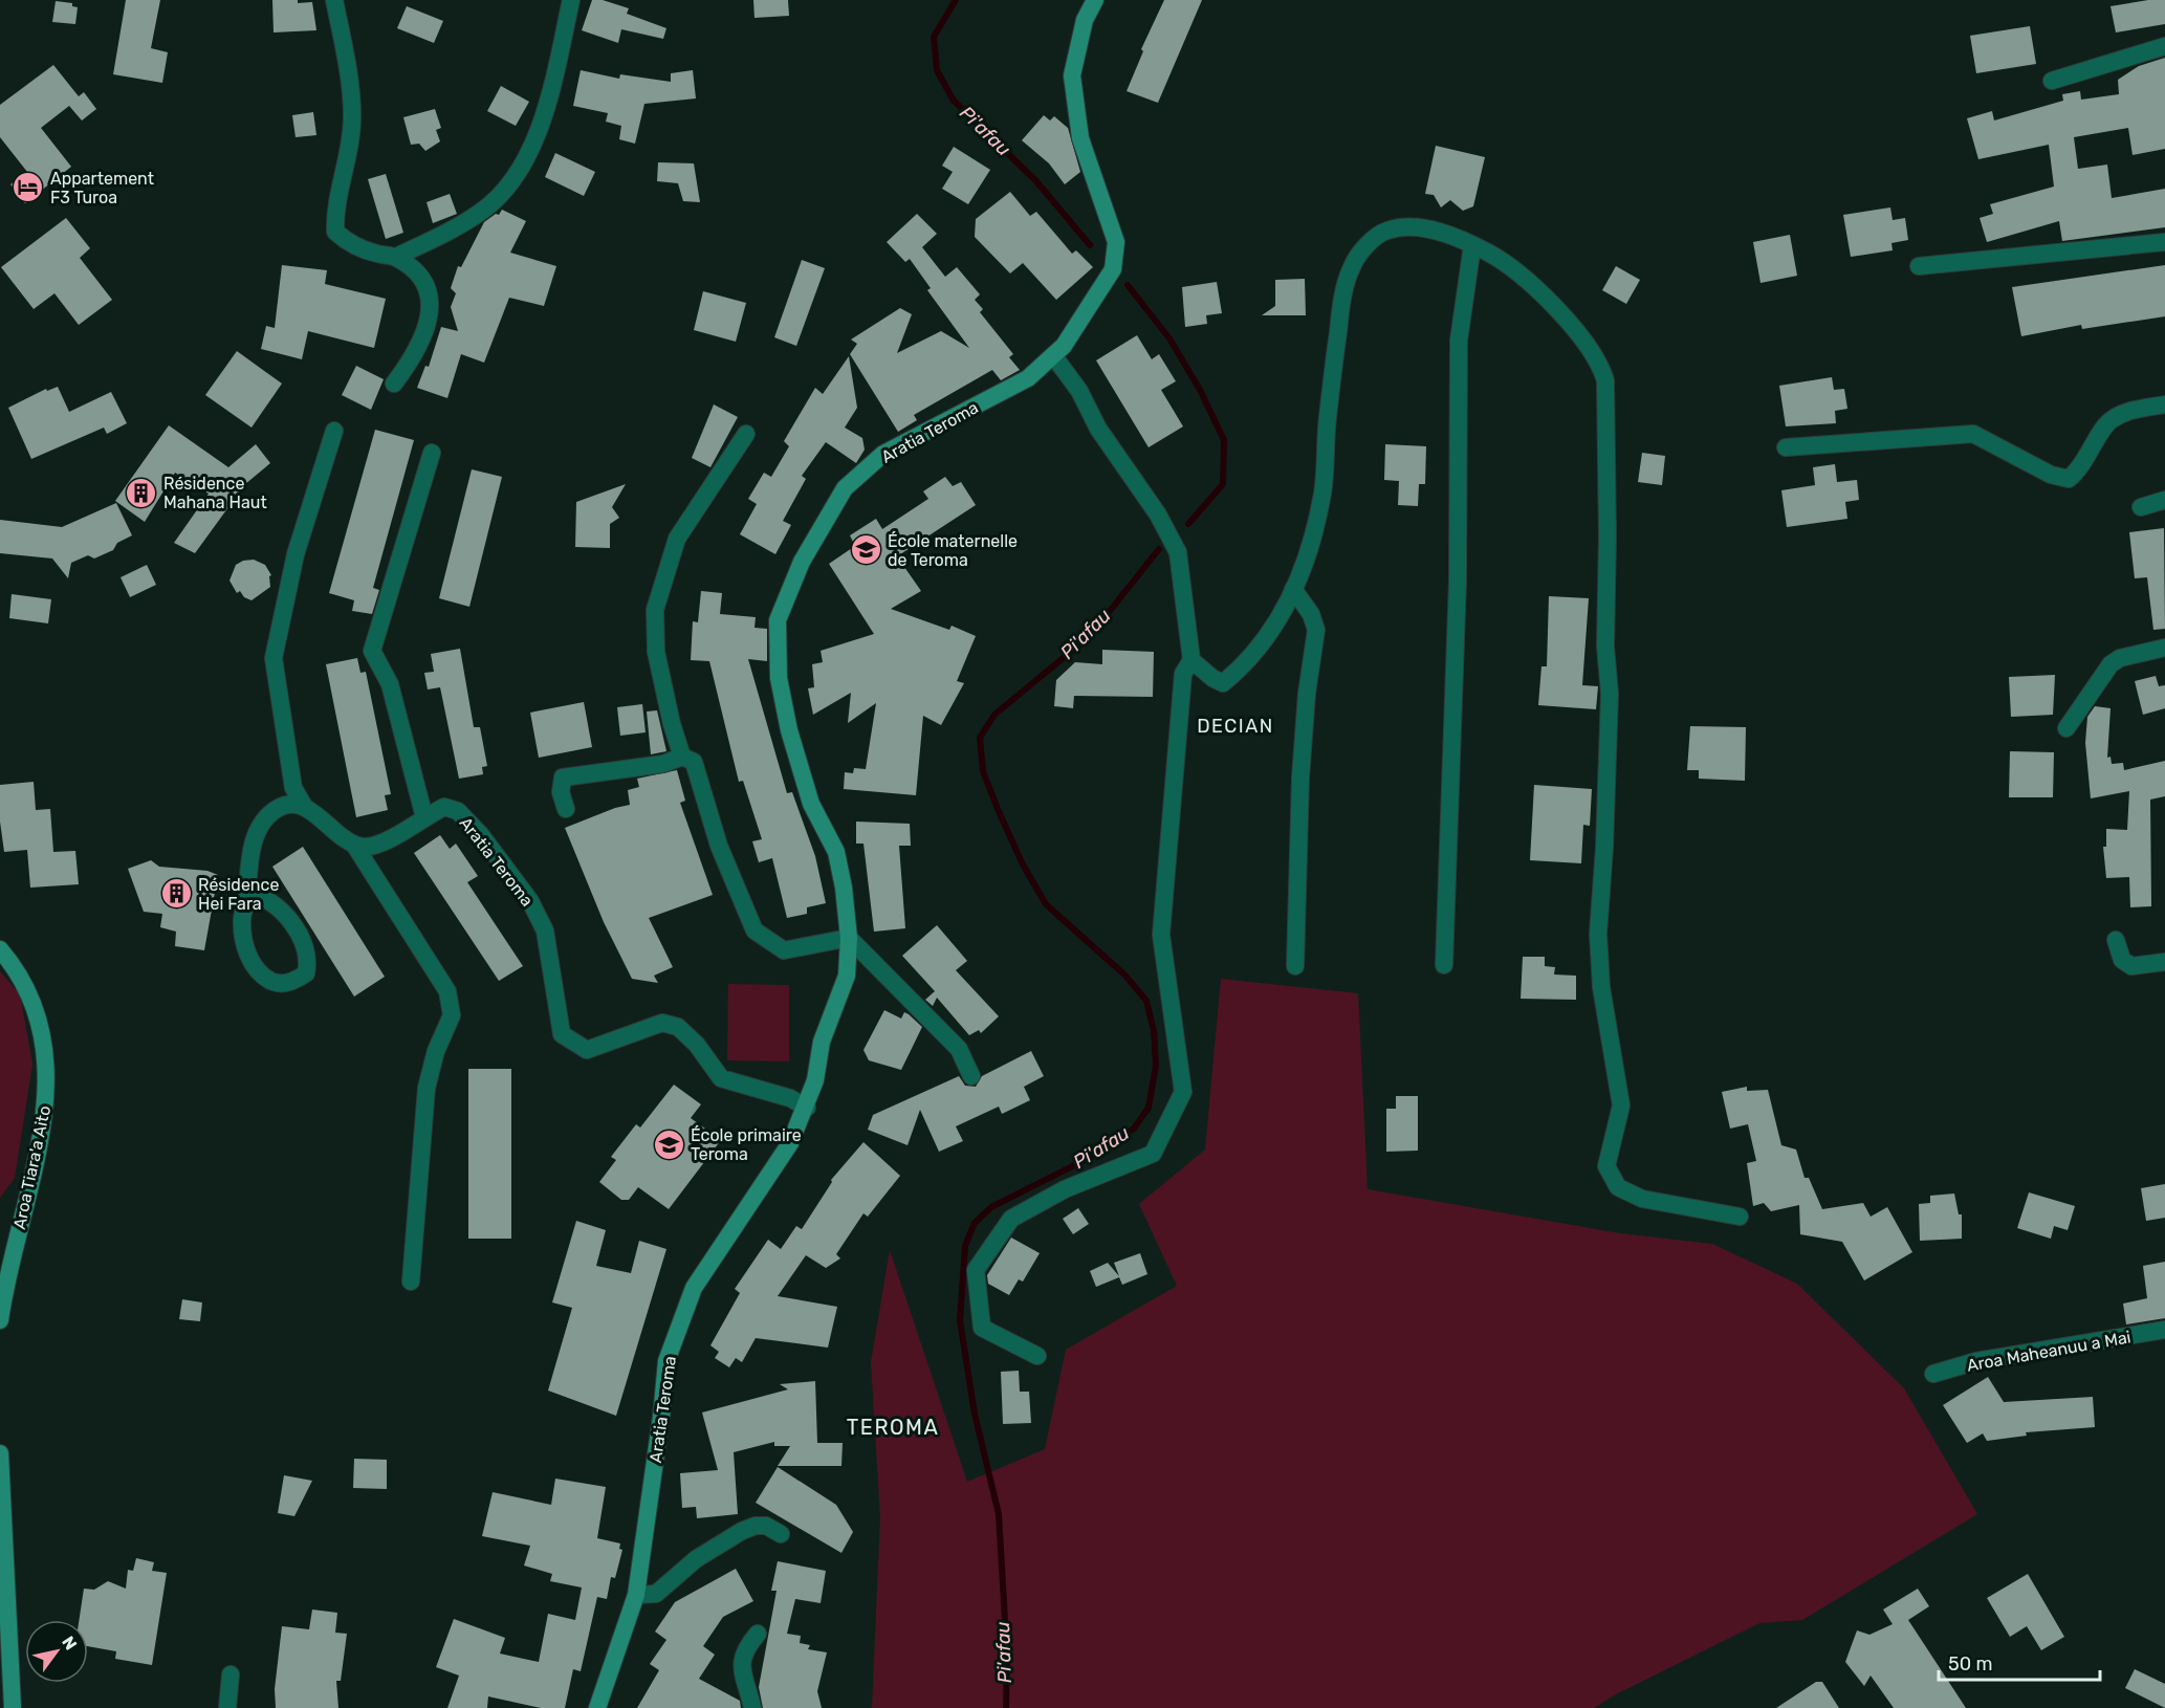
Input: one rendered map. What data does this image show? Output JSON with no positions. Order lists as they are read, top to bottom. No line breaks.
{"streets":{"main road":["Aratia Teroma","Aroa Tiara'a Aito"],"street":["Aroa Maheanuu a Mai"]},"districts":["DECIAN","TEROMA"],"water":["Pi'afau"],"places":{"hotel":["Appartement F3 Turoa"],"building":["Résidence Mahana Haut","Résidence Hei Fara"],"school or university":["École maternelle de Teroma","École primaire Teroma"]},"scale_bar":"50 m","north":"top right"}
